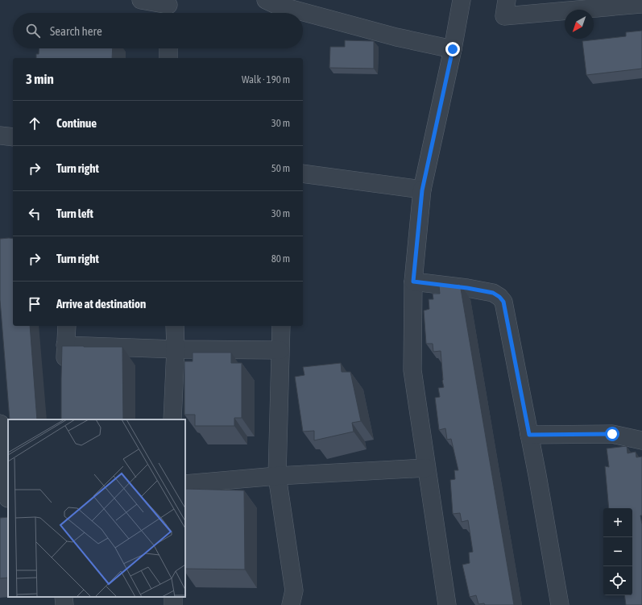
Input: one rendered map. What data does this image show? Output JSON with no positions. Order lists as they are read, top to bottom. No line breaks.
{"north":"bottom left","page":{"search":"Search here","heading":["3 min","Walk · 190 m"],"list":[["Continue","30 m"],["Turn right","50 m"],["Turn left","30 m"],["Turn right","80 m"],"Arrive at destination"],"map_buttons":["+","−"]}}
